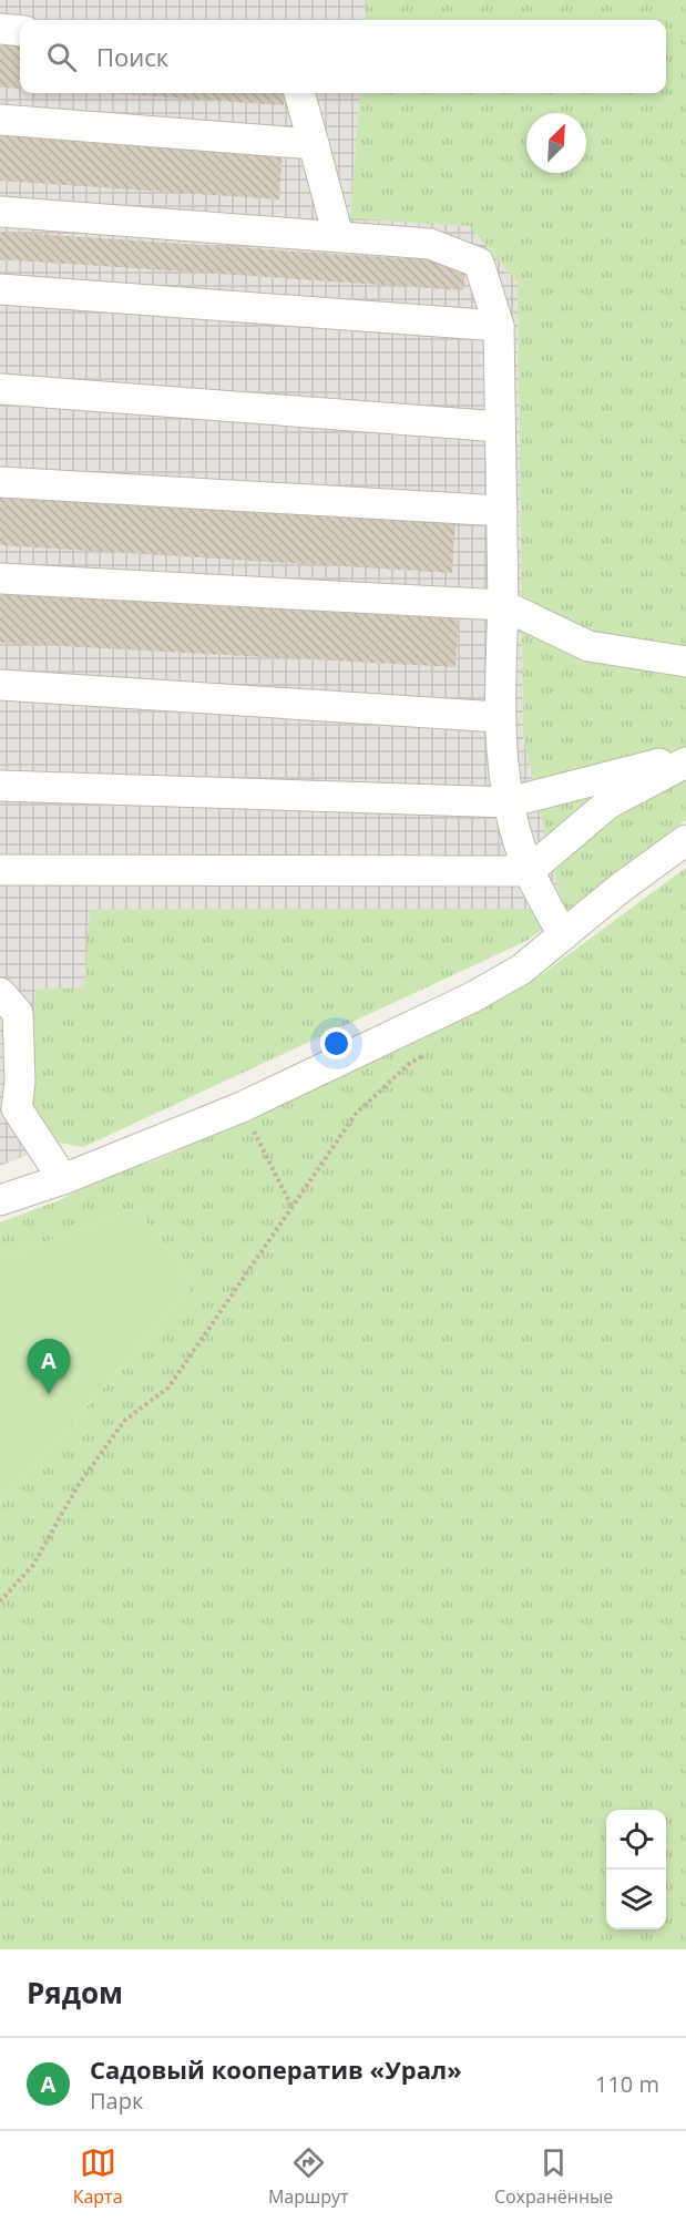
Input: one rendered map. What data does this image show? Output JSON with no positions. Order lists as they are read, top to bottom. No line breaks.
{"north":"top right","page":{"search":"Поиск","pins":"A","heading":"Рядом","list":[{"mark":"A","name":"Садовый кооператив «Урал»","note":"Парк","value":"110 m"}],"nav":["Карта","Маршрут","Сохранённые"]}}
